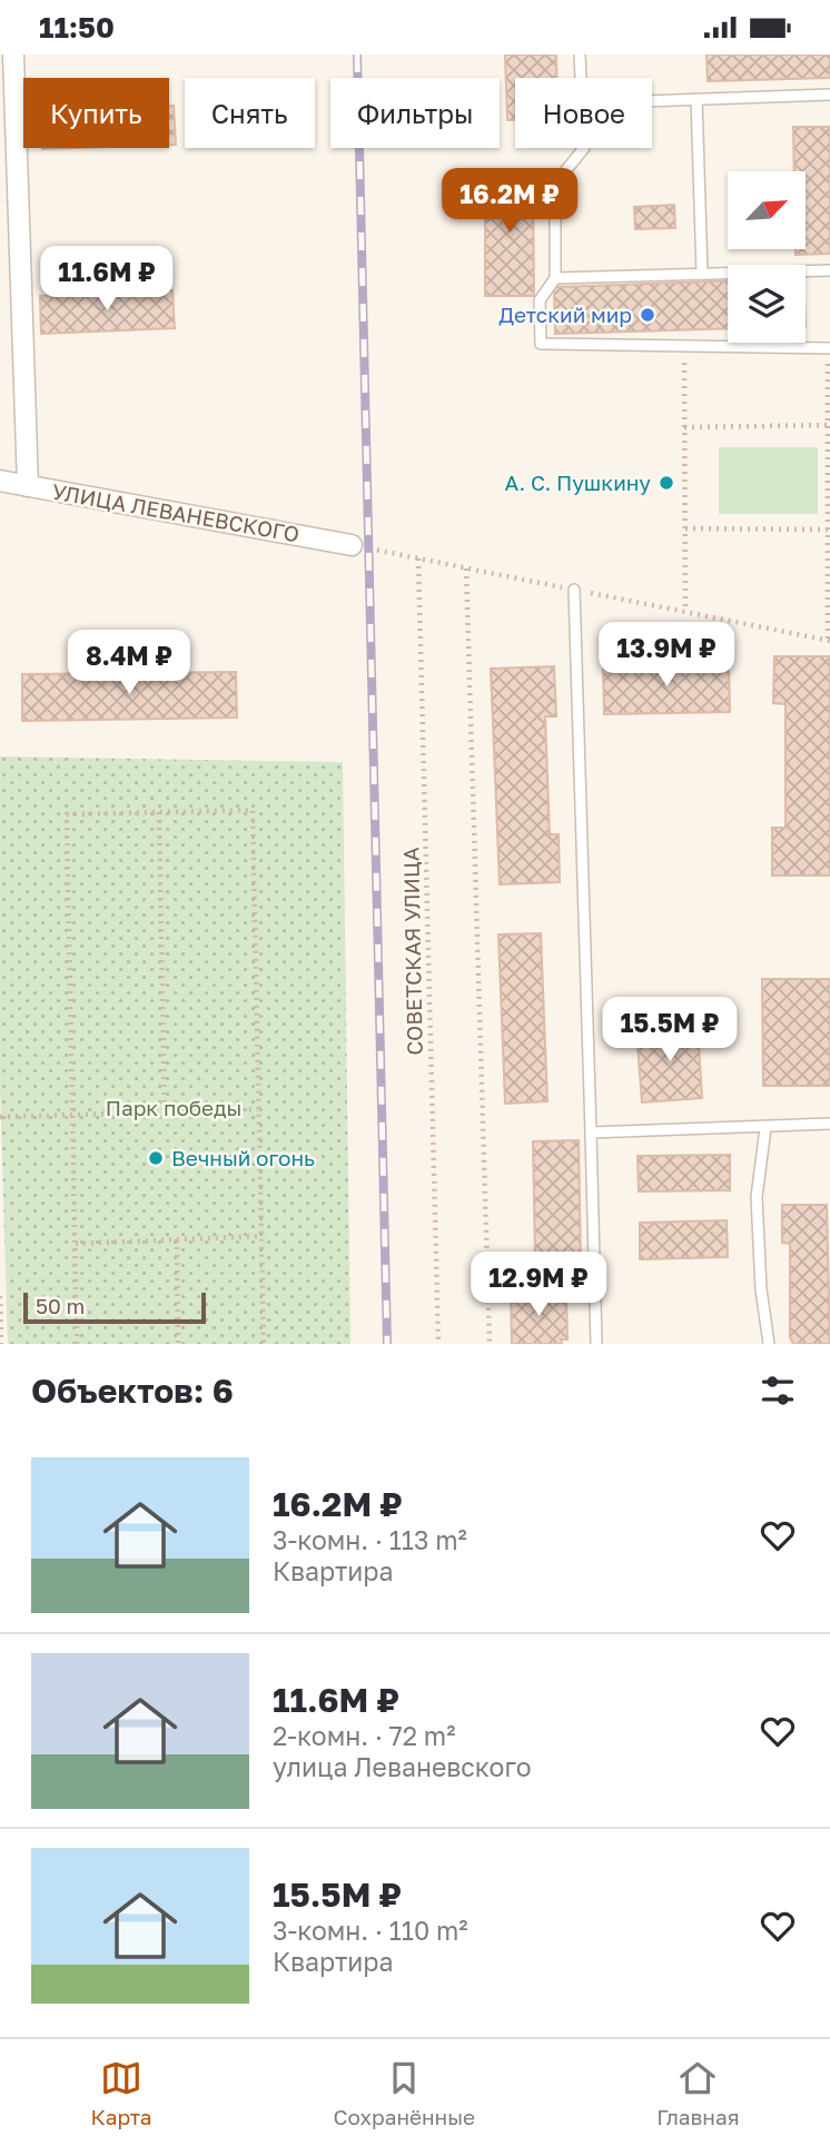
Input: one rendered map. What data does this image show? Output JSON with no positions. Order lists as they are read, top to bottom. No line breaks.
{"streets":{"street":["УЛИЦА ЛЕВАНЕВСКОГО"],"path":["СОВЕТСКАЯ УЛИЦА"]},"parks":["Парк победы"],"places":["Детский мир","А. С. Пушкину","Вечный огонь"],"scale_bar":"50 m","north":"top right","page":{"status":"11:50","chip":["Купить","Снять","Фильтры","Новое"],"price":["16.2M ₽","11.6M ₽","13.9M ₽","8.4M ₽","15.5M ₽","12.9M ₽"],"scale":"50 m","heading":"Объектов: 6","list":[{"name":"16.2M ₽","note":"3-комн. · 113 m² · Квартира"},{"name":"11.6M ₽","note":"2-комн. · 72 m² · улица Леваневского"},{"name":"15.5M ₽","note":"3-комн. · 110 m² · Квартира"}],"tabs":["Карта","Сохранённые","Главная"]}}
